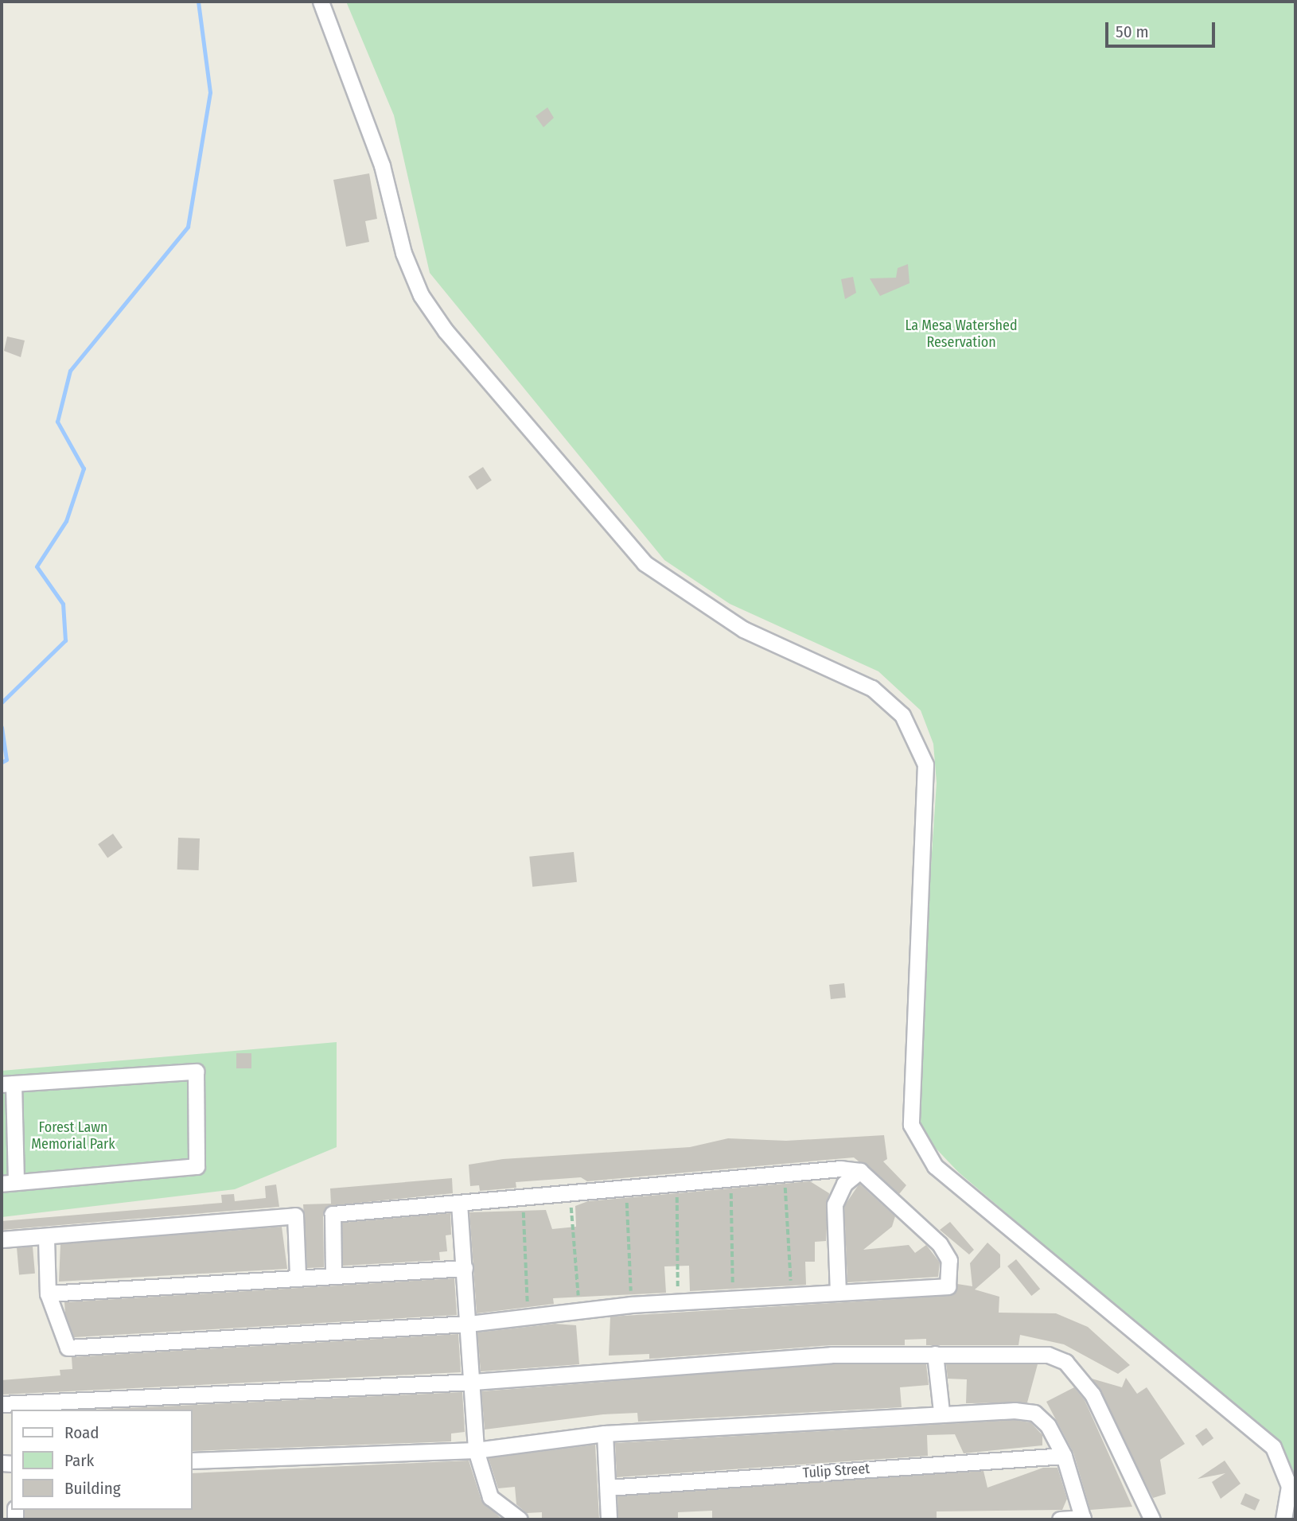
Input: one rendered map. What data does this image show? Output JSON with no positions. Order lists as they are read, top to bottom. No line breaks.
{"streets":{"street":["Tulip Street"]},"parks":["La Mesa Watershed Reservation","Forest Lawn Memorial Park"],"legend":["Road","Park","Building"],"scale_bar":"50 m"}
